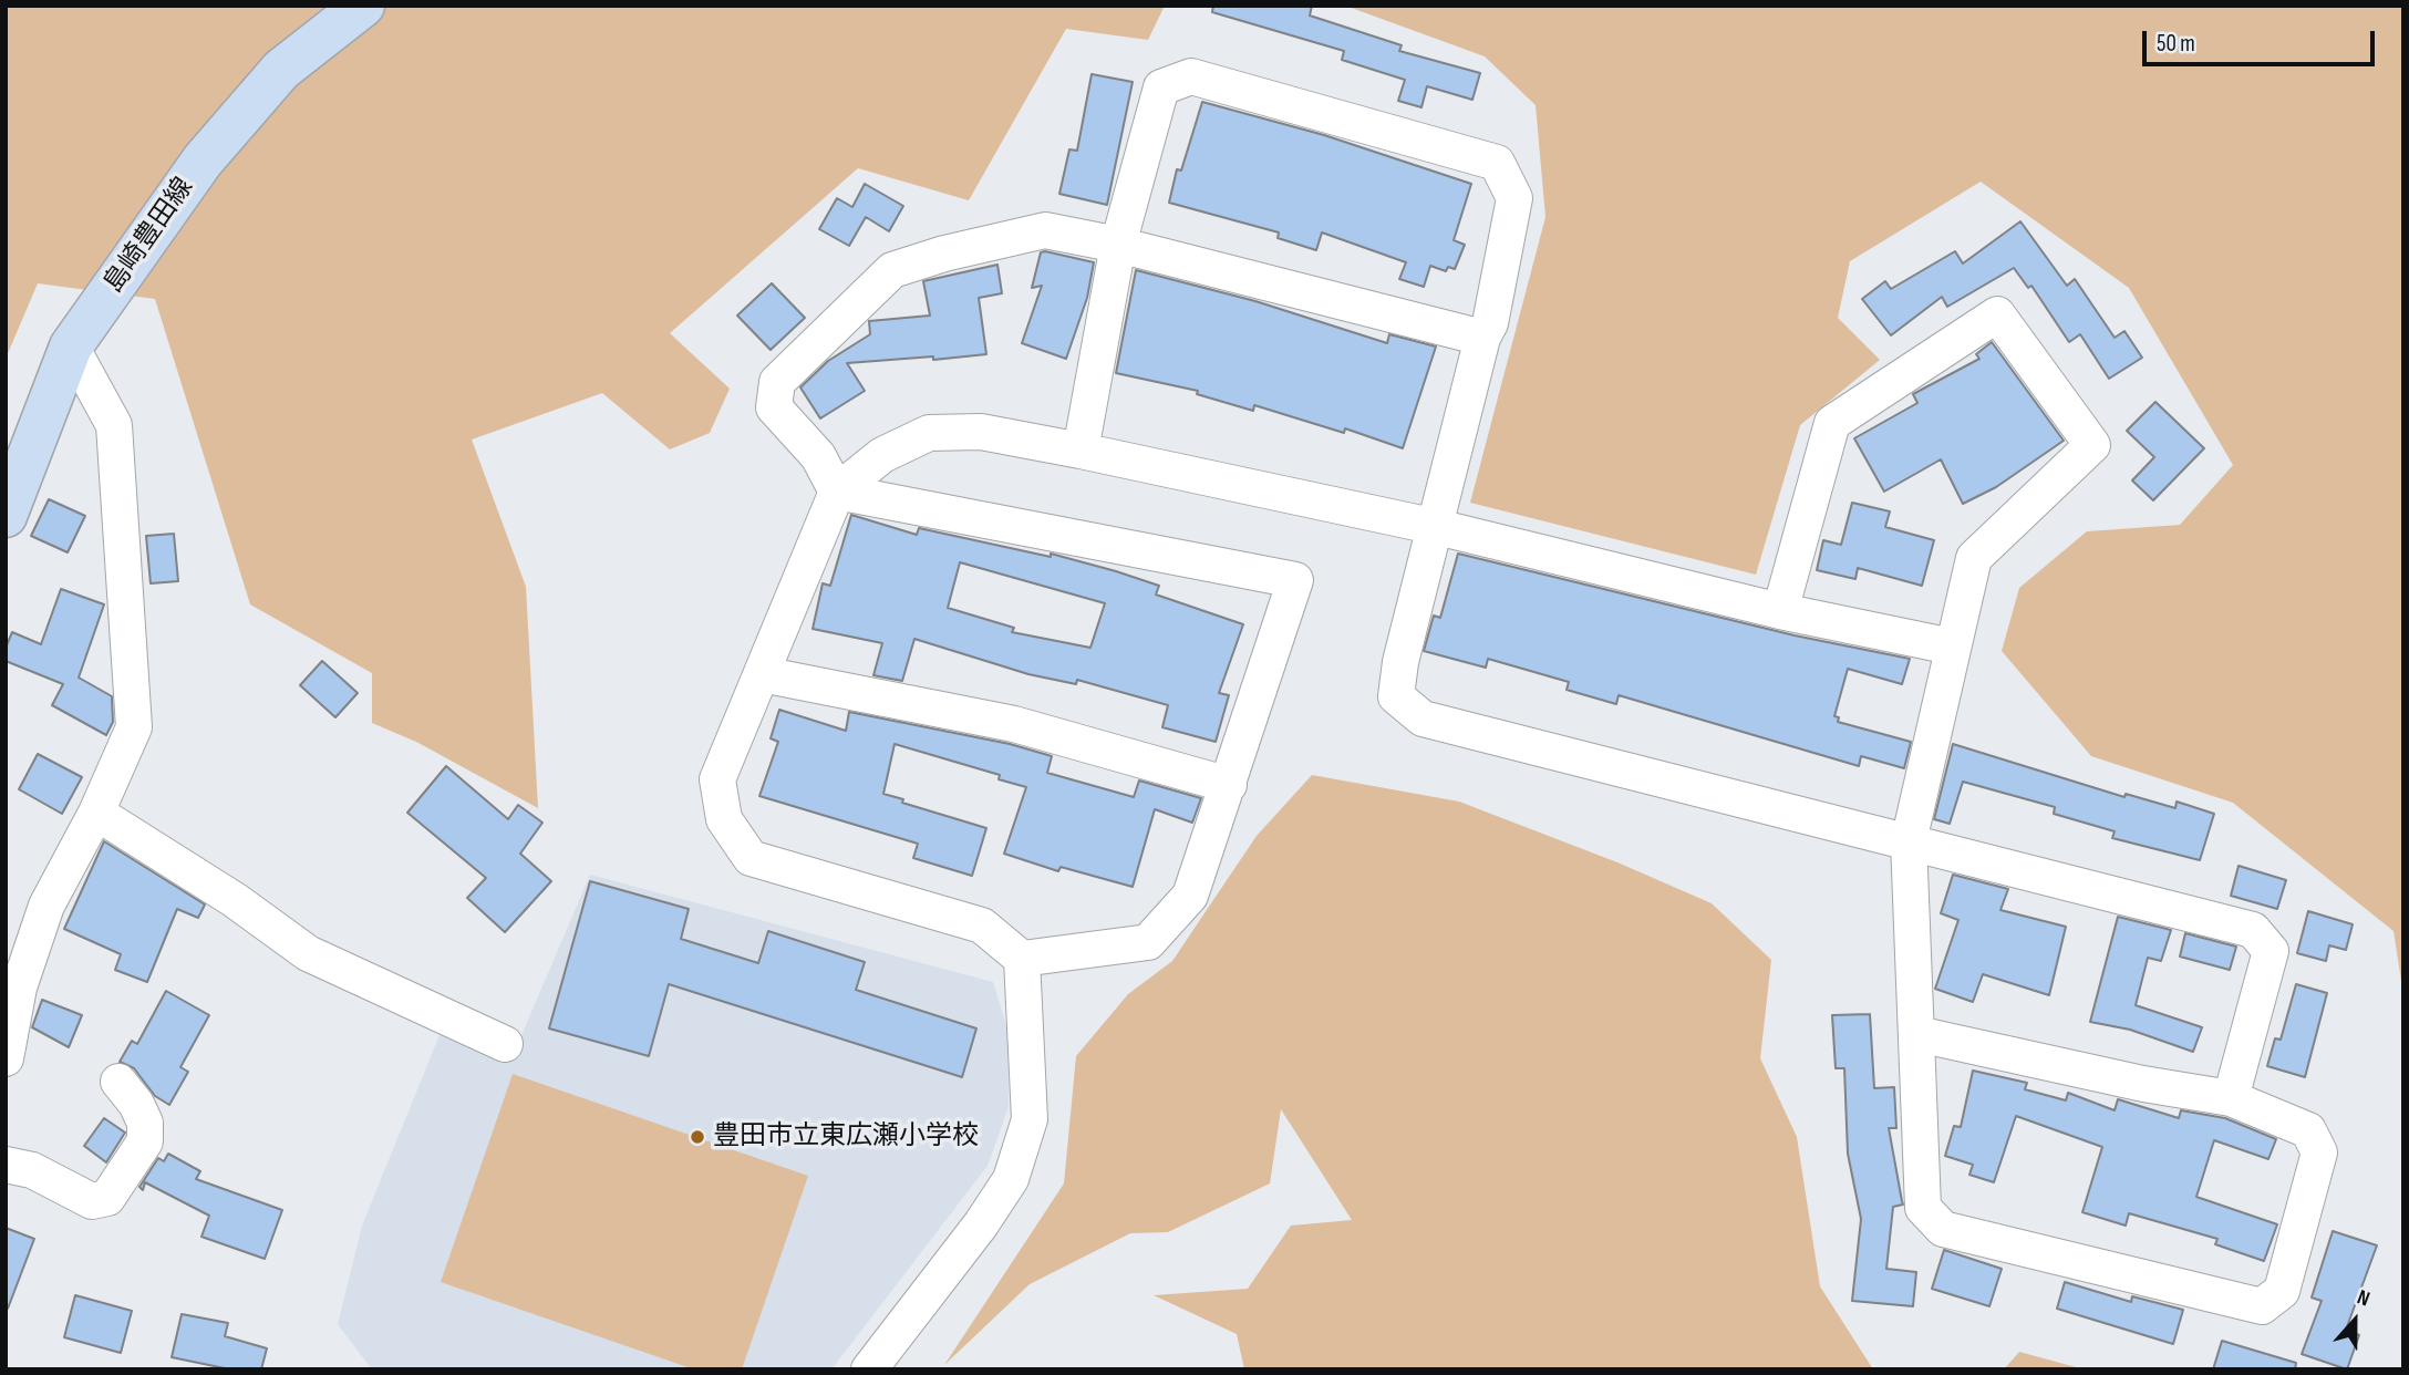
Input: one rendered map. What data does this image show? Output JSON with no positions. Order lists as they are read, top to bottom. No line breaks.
{"streets":{"main road":["島崎豊田線"]},"places":["豊田市立東広瀬小学校"],"scale_bar":"50 m","north":"top"}
